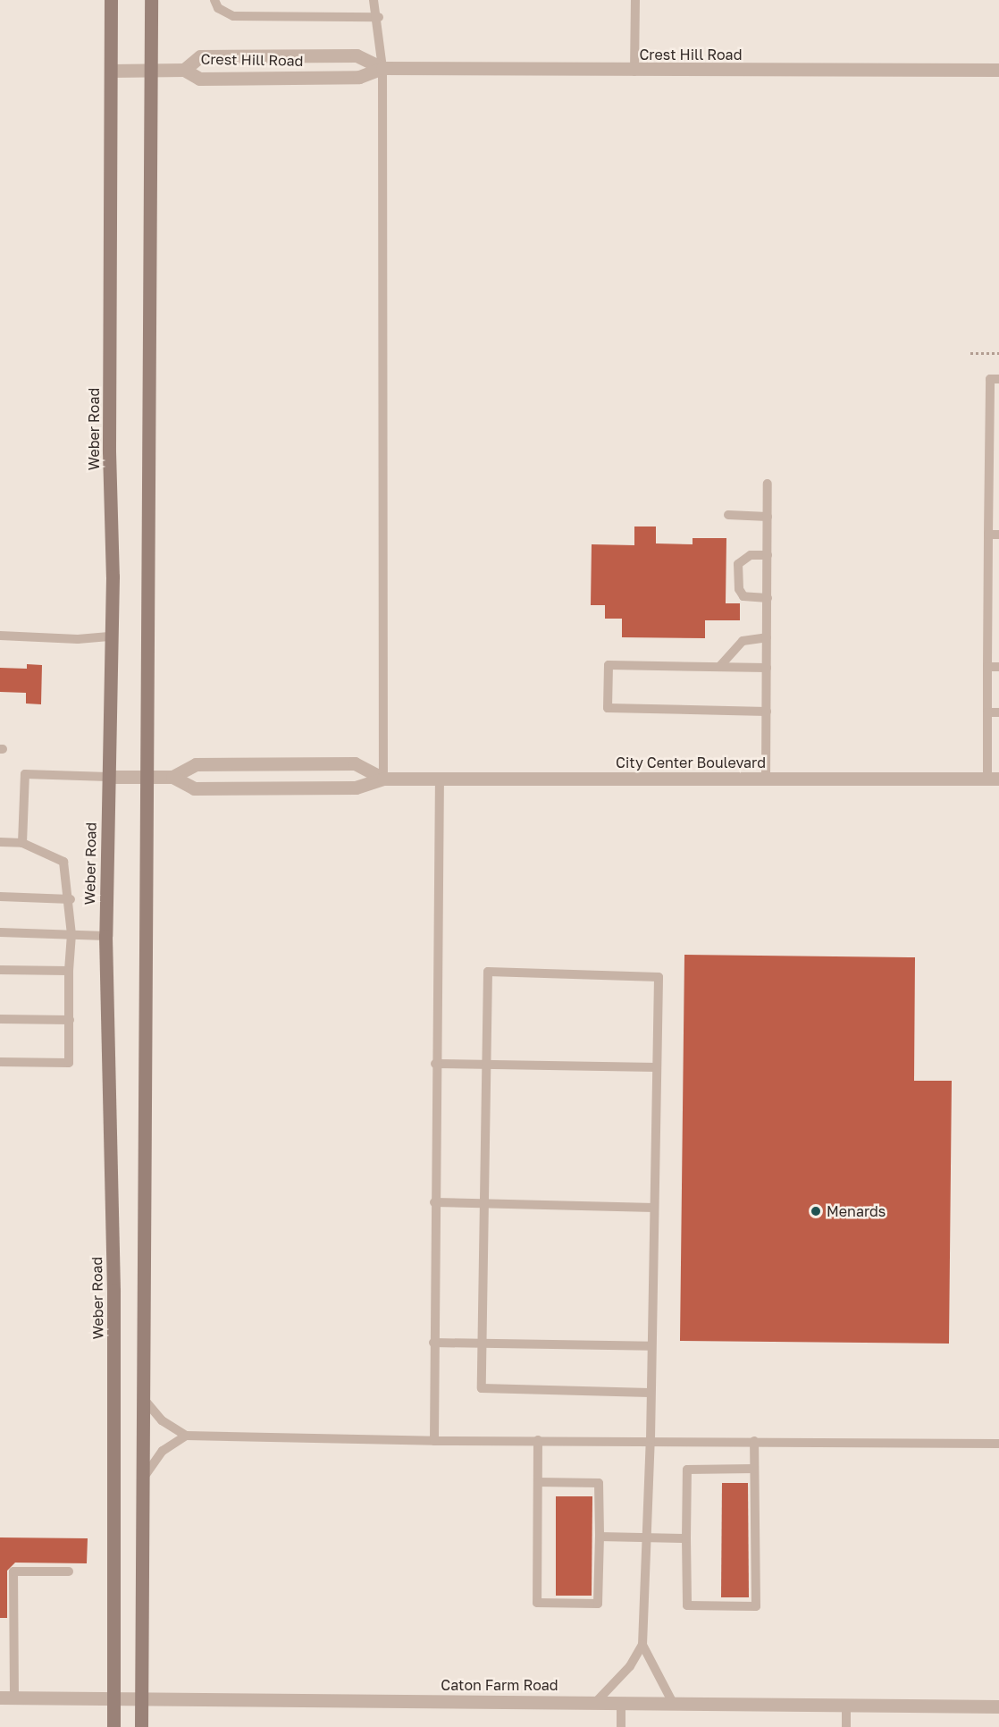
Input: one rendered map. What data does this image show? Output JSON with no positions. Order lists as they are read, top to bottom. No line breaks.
{"streets":{"main road":["Weber Road"],"street":["Crest Hill Road","City Center Boulevard","Caton Farm Road"]},"crossings":[["Crest Hill Road","Weber Road"],["Weber Road","Caton Farm Road"]],"places":["Menards"]}
